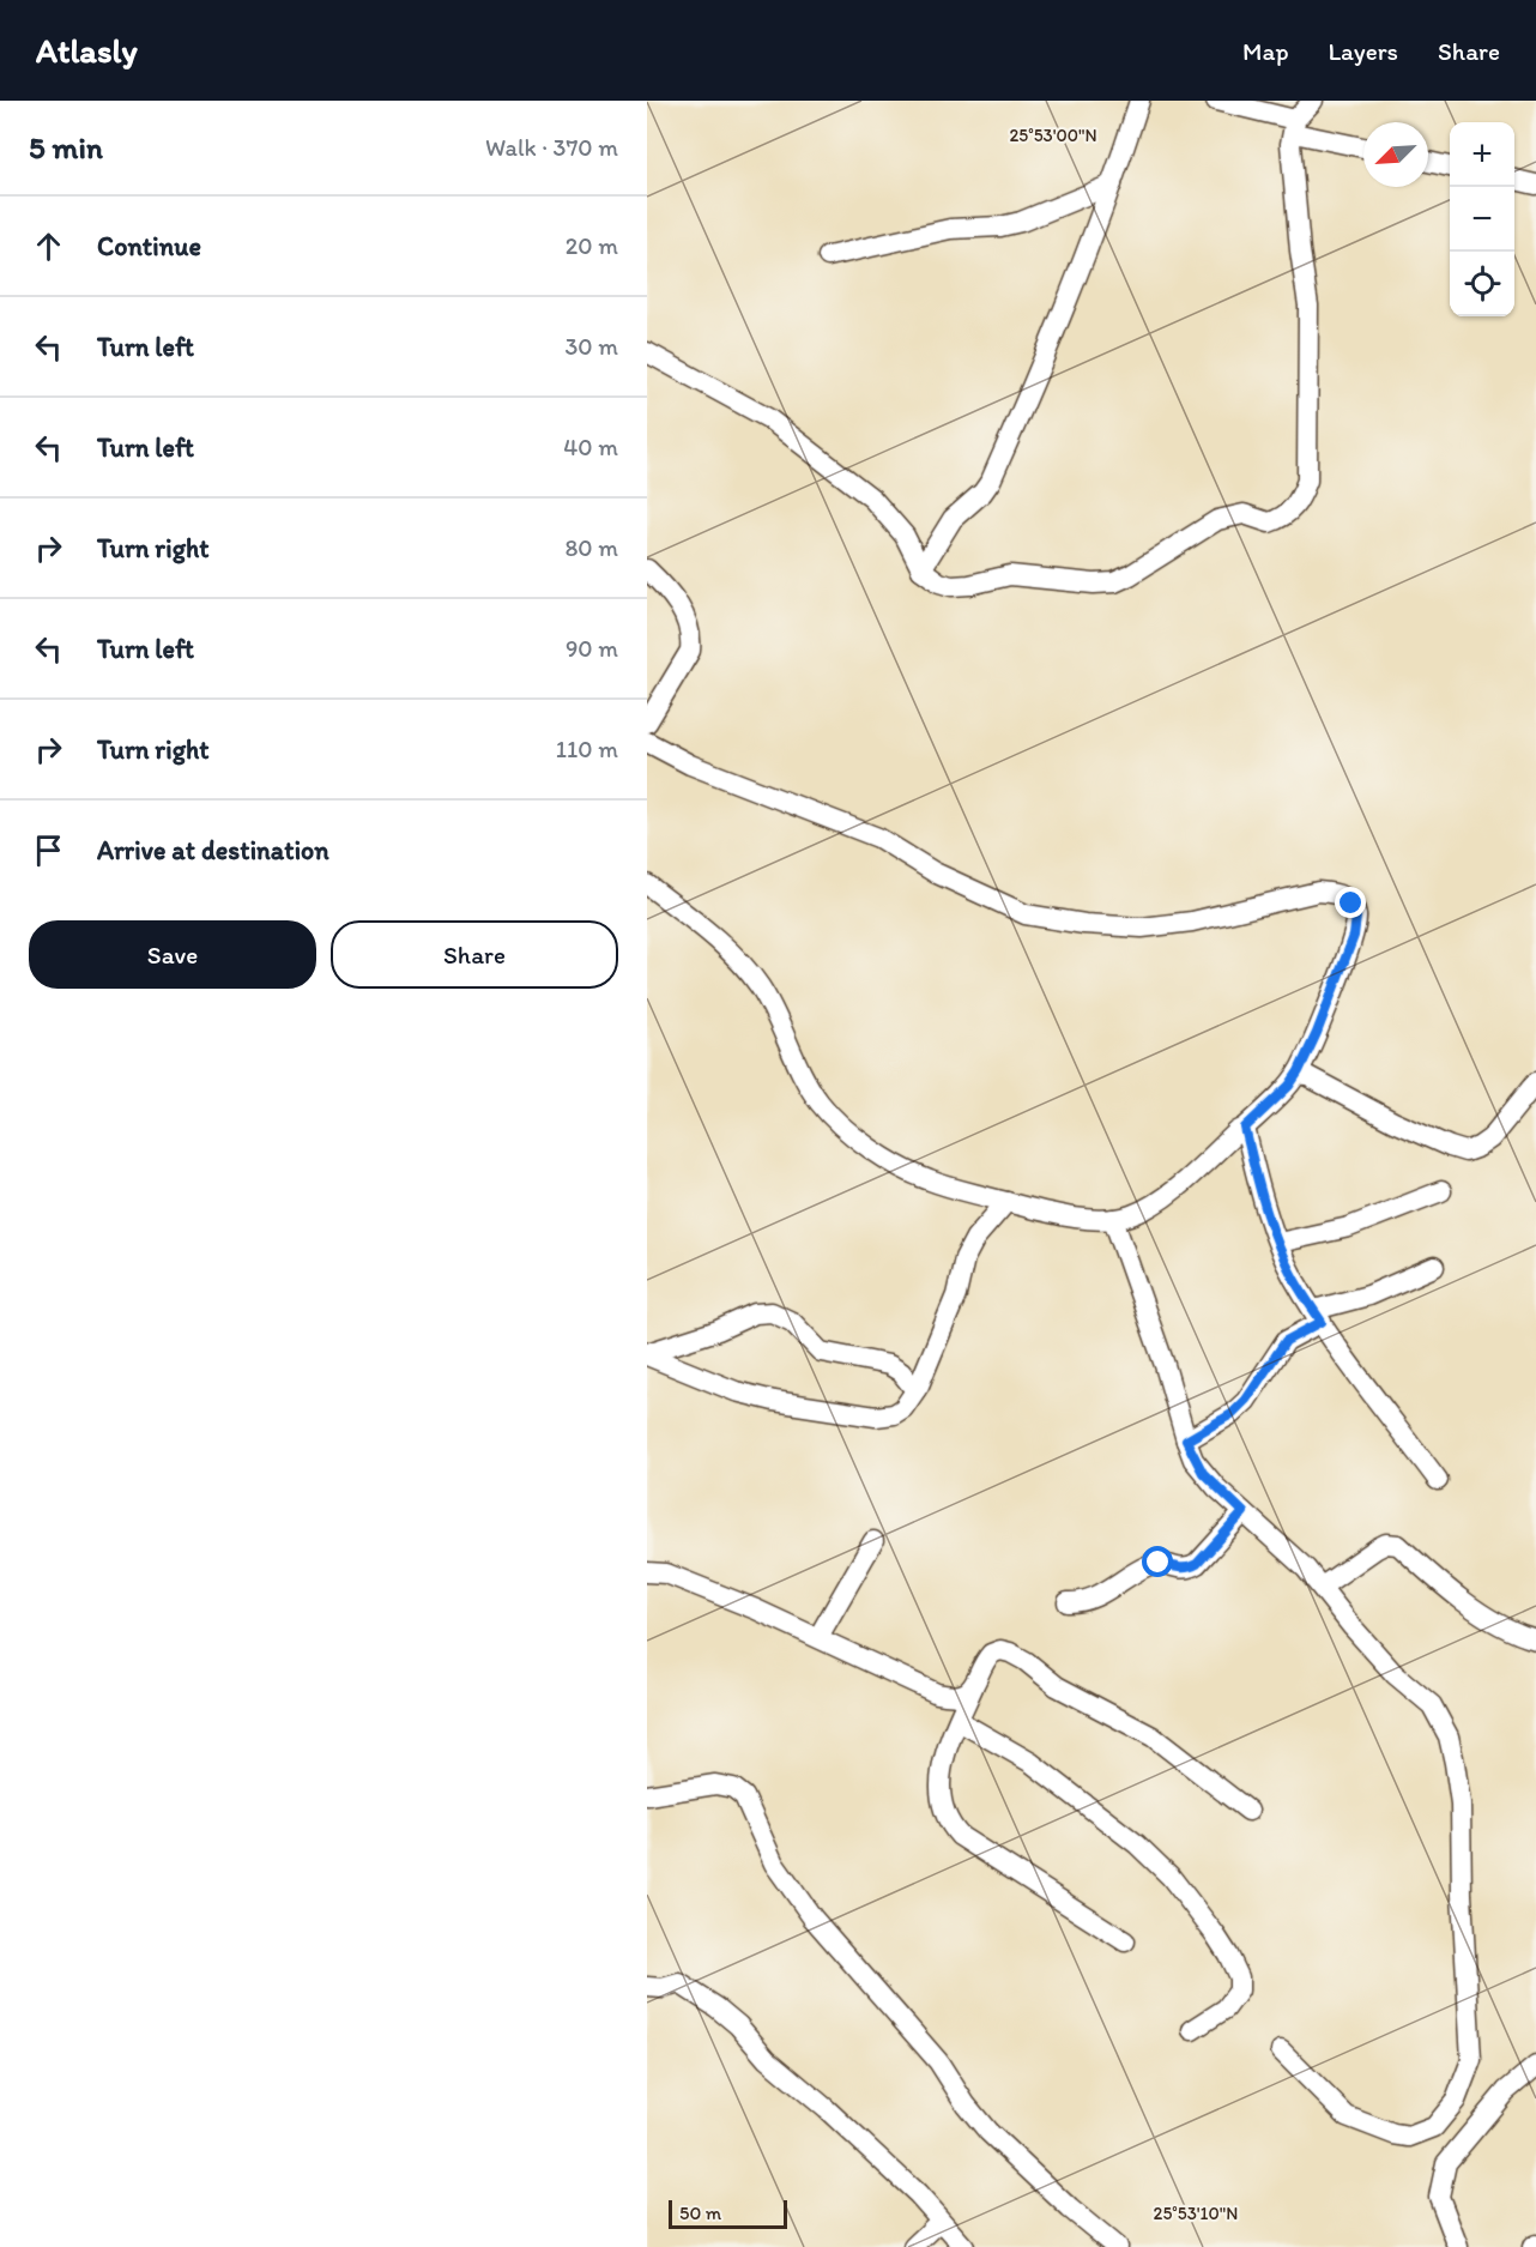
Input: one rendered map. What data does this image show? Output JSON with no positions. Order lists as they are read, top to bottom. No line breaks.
{"scale_bar":"50 m","north":"bottom left","page":{"header":"Atlasly","nav":["Map","Layers","Share"],"heading":["5 min","Walk · 370 m"],"map_buttons":["+","−"],"list":[["Continue","20 m"],["Turn left","30 m"],["Turn left","40 m"],["Turn right","80 m"],["Turn left","90 m"],["Turn right","110 m"],"Arrive at destination"],"buttons":["Save","Share"],"scale":"50 m"},"coordinates":["25°53'00\"N","25°53'10\"N"]}
